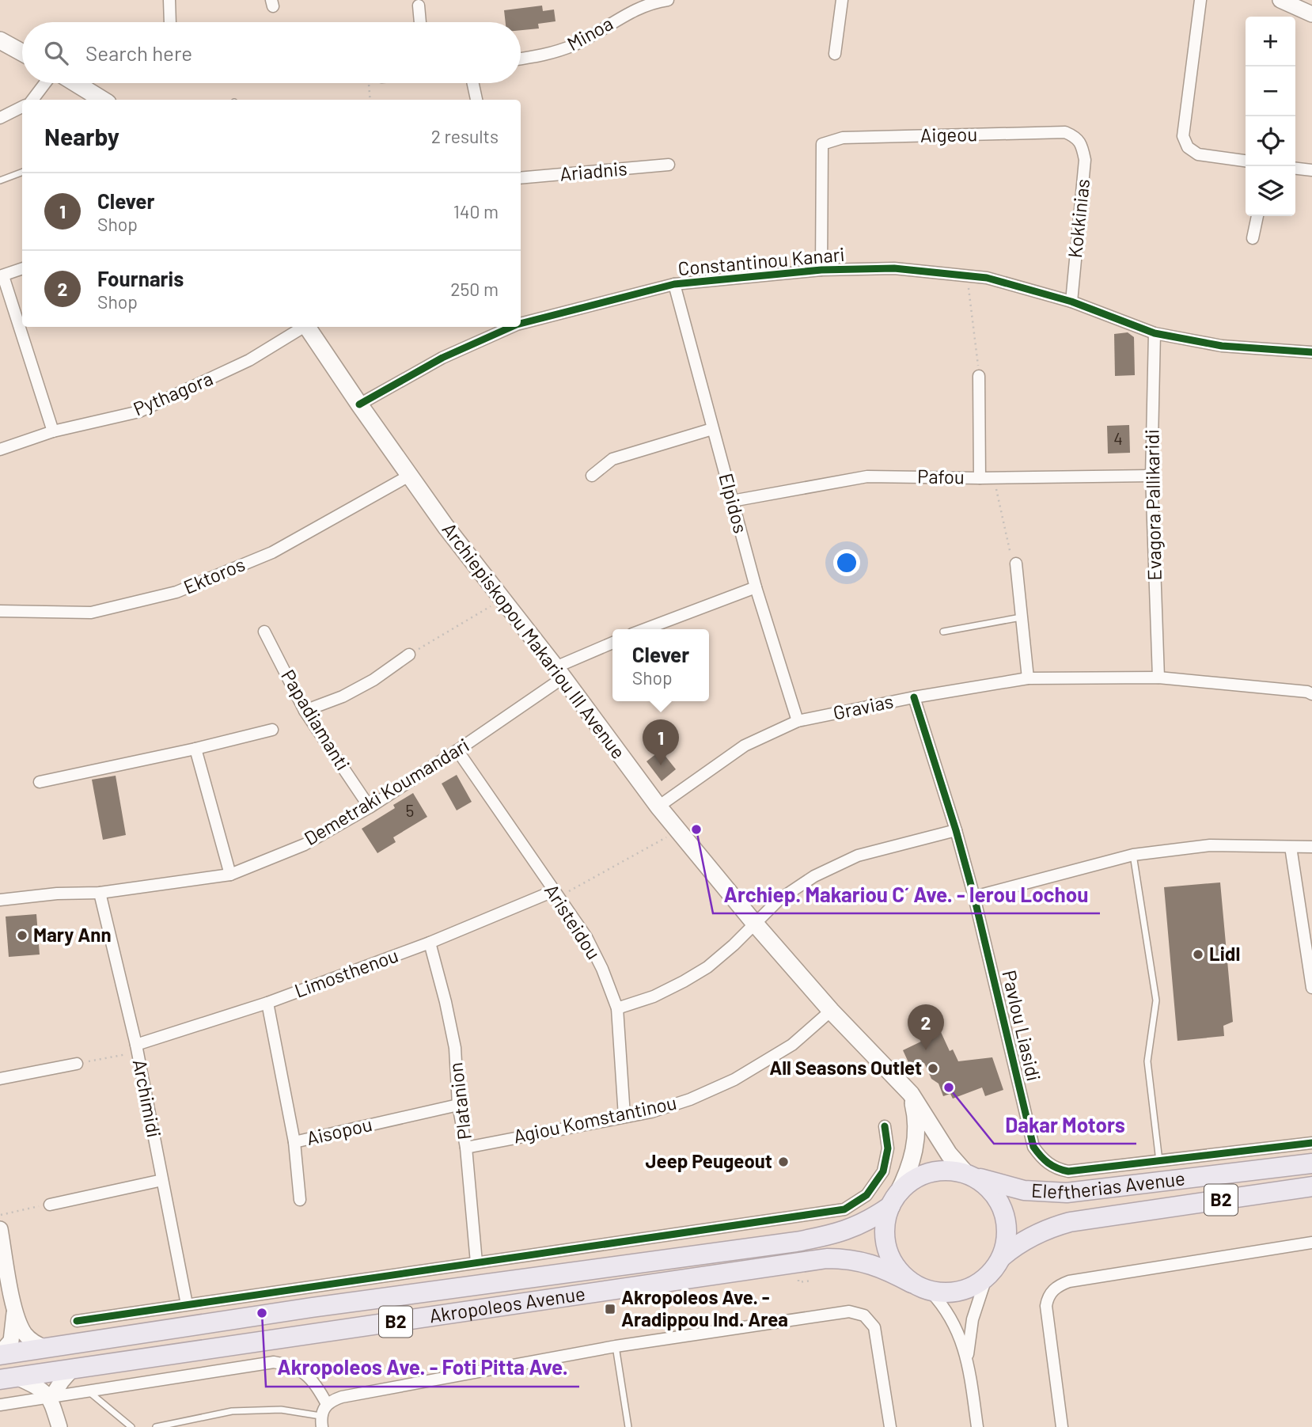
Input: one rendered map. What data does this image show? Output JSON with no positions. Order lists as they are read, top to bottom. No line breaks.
{"streets":{"highway":["Eleftherias Avenue","B2","Akropoleos Avenue"],"main road":["Archiepiskopou Makariou III Avenue"],"street":["Minoa","Aigeou","Ariadnis","Kokkinias","Constantinou Kanari","Pythagora","Pafou","Elpidos","Evagora Pallikaridi","Ektoros","Gravias","Papadiamanti","Demetraki Koumandari","Aristeidou","Limosthenou","Pavlou Liasidi","Archimidi","Platanion","Agiou Komstantinou","Aisopou"]},"crossings":[["Aigeou","Kokkinias"],["Aigeou","Constantinou Kanari"],["Kokkinias","Constantinou Kanari"],["Constantinou Kanari","Elpidos"],["Constantinou Kanari","Evagora Pallikaridi"],["Constantinou Kanari","Archiepiskopou Makariou III Avenue"],["Pafou","Elpidos"],["Pafou","Evagora Pallikaridi"],["Elpidos","Gravias"],["Evagora Pallikaridi","Gravias"],["Ektoros","Archiepiskopou Makariou III Avenue"],["Archiepiskopou Makariou III Avenue","Gravias"],["Archiepiskopou Makariou III Avenue","Demetraki Koumandari"],["Archiepiskopou Makariou III Avenue","Agiou Komstantinou"],["Archiepiskopou Makariou III Avenue","Eleftherias Avenue"],["Archiepiskopou Makariou III Avenue","B2"],["Archiepiskopou Makariou III Avenue","Akropoleos Avenue"],["Gravias","Pavlou Liasidi"],["Papadiamanti","Demetraki Koumandari"],["Demetraki Koumandari","Aristeidou"],["Demetraki Koumandari","Archimidi"],["Aristeidou","Limosthenou"],["Aristeidou","Agiou Komstantinou"],["Limosthenou","Archimidi"],["Limosthenou","Platanion"],["Limosthenou","Aisopou"],["Platanion","Agiou Komstantinou"],["Platanion","Aisopou"],["Eleftherias Avenue","B2"],["Eleftherias Avenue","Akropoleos Avenue"],["B2","Akropoleos Avenue"]],"places":{"other":["Archiep. Makariou C´ Ave. - Ierou Lochou","Mary Ann","Lidl","All Seasons Outlet","Dakar Motors","Jeep Peugeout","Akropoleos Ave. - Foti Pitta Ave."],"transit":["Akropoleos Ave. - Aradippou Ind. Area"]},"house_numbers":["4","5"],"page":{"map_buttons":["+","−"],"search":"Search here","heading":["Nearby","2 results"],"list":[{"mark":"1","name":"Clever","note":"Shop","value":"140 m"},{"mark":"2","name":"Fournaris","note":"Shop","value":"250 m"}],"popup":["Clever","Shop"],"pins":["1","2"]}}
